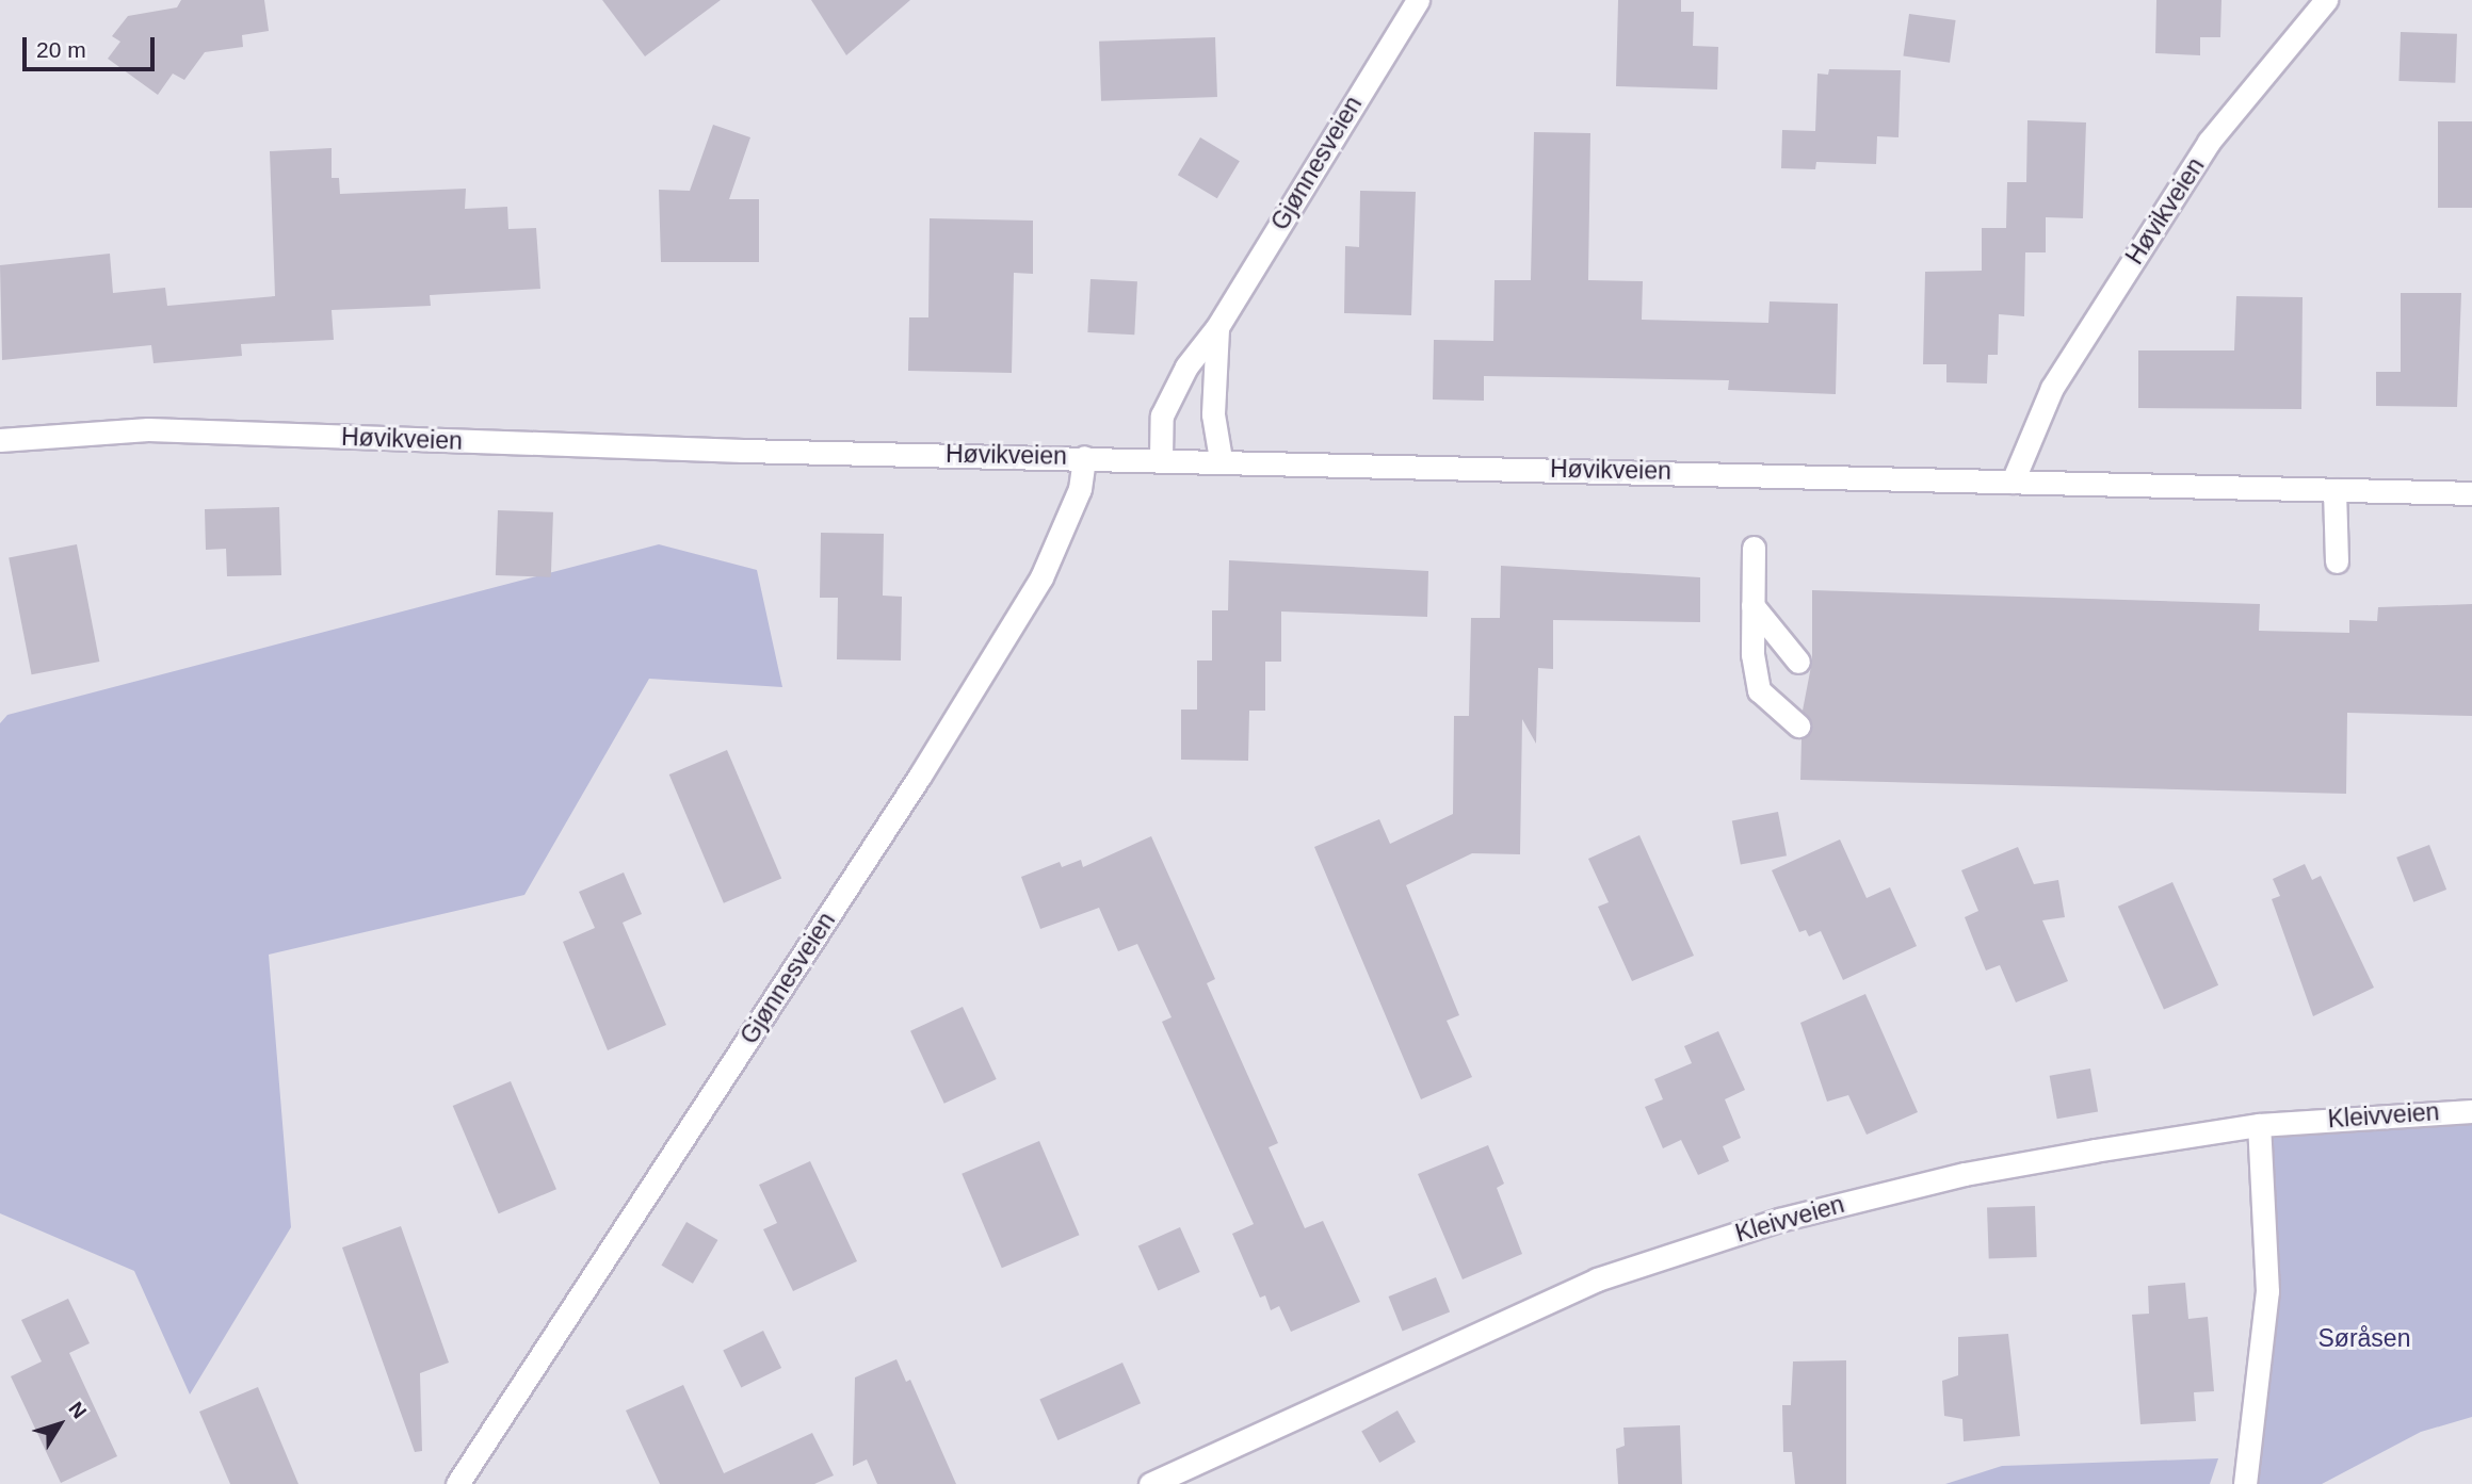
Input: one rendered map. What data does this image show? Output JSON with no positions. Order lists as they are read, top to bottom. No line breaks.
{"streets":{"street":["Gjønnesveien","Høvikveien","Kleivveien"]},"crossings":[["Gjønnesveien","Høvikveien"]],"parks":["Søråsen"],"scale_bar":"20 m","north":"top right"}
